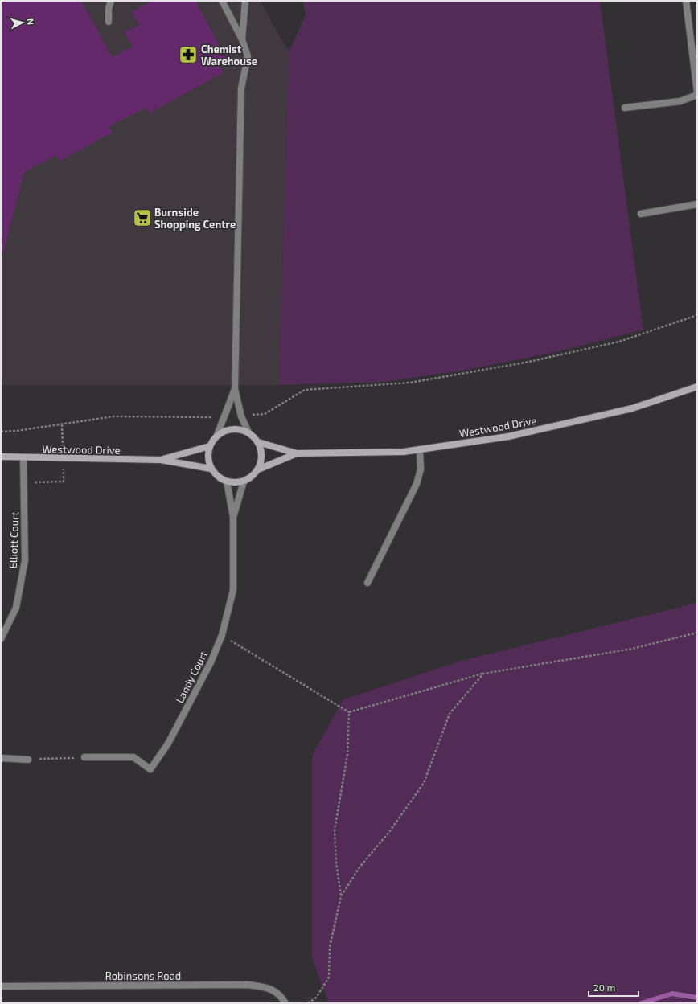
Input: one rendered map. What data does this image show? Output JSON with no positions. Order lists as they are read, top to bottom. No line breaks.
{"streets":{"street":["Westwood Drive","Elliott Court","Landy Court","Robinsons Road"]},"crossings":[["Westwood Drive","Elliott Court"],["Westwood Drive","Landy Court"]],"places":{"pharmacy":["Chemist Warehouse"],"supermarket":["Burnside Shopping Centre"]},"scale_bar":"20 m","north":"right"}
